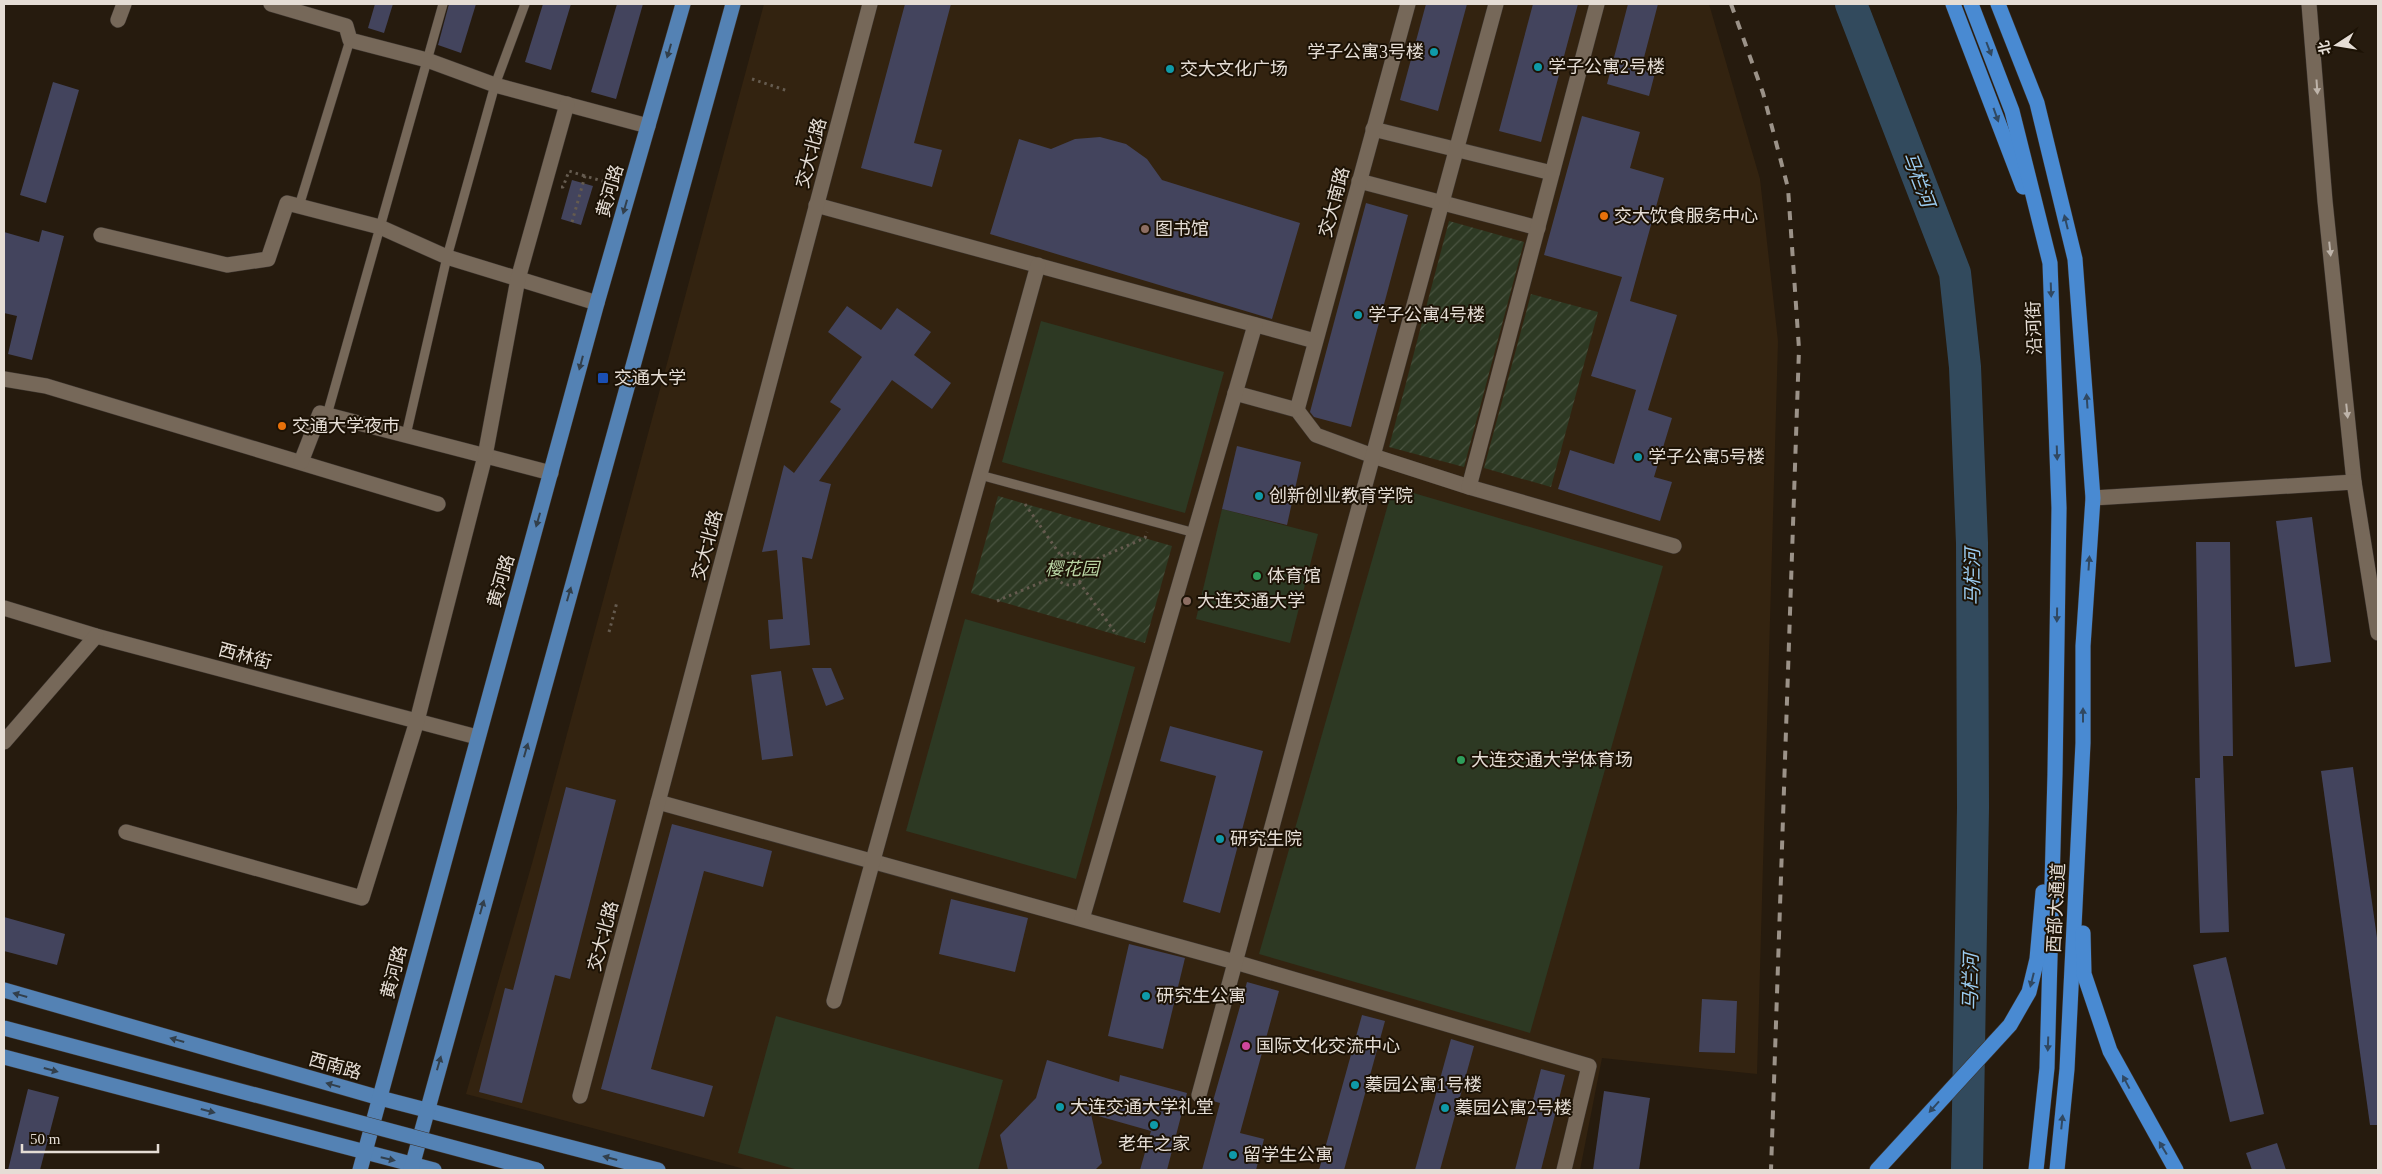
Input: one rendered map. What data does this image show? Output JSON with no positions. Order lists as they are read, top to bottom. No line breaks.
{"streets":{"highway":["沿河街","西部大通道"],"main road":["黄河路","西南路"],"street":["交大北路","交大南路","西林街"]},"crossings":[["黄河路","西林街"],["黄河路","西南路"],["沿河街","西部大通道"]],"water":["马栏河"],"parks":["樱花园"],"places":{"other":["学子公寓3号楼","学子公寓2号楼","交大文化广场","交大饮食服务中心","图书馆","学子公寓4号楼","交通大学夜巿","学子公寓5号楼","创新创业教育学院","体育馆","大连交通大学","大连交通大学体育场","研究生院","研究生公寓","国际文化交流中心","蓁园公寓1号楼","大连交通大学礼堂","蓁园公寓2号楼","老年之家","留学生公寓"],"transit":["交通大学"]},"scale_bar":"50 m","north":"left"}
